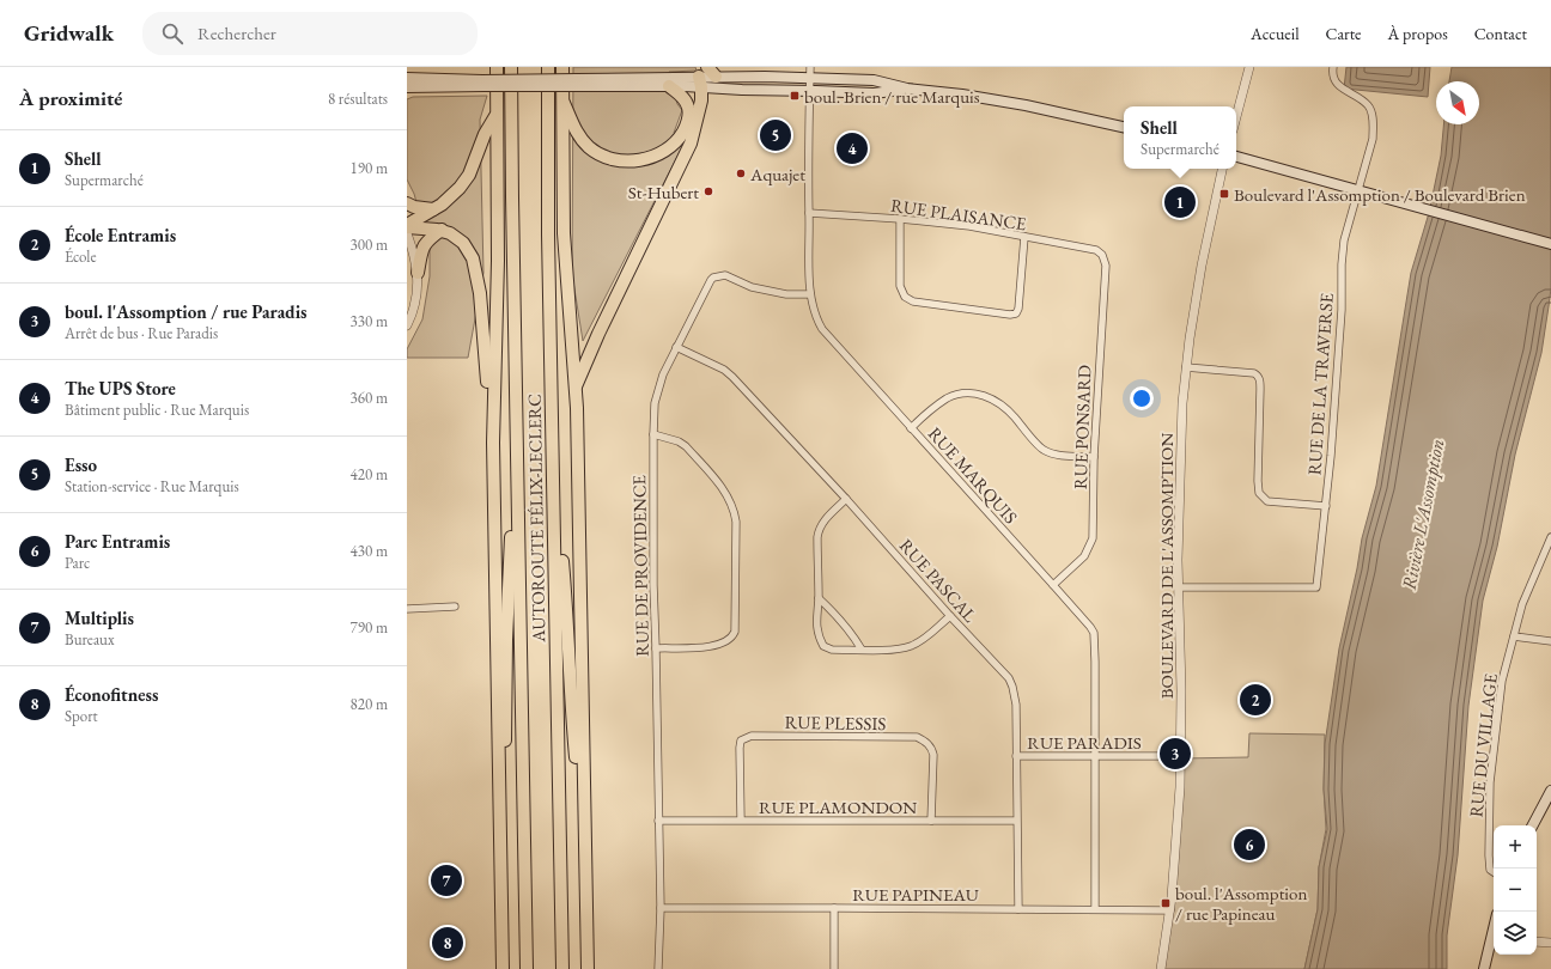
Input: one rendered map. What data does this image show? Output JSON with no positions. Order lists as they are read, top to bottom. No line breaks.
{"streets":{"highway":["AUTOROUTE FÉLIX-LECLERC"],"street":["RUE PLAISANCE","RUE DE LA TRAVERSE","RUE PONSARD","RUE MARQUIS","RUE DE PROVIDENCE","BOULEVARD DE L'ASSOMPTION","RUE PASCAL","RUE PLESSIS","RUE PARADIS","RUE DU VILLAGE","RUE PLAMONDON","RUE PAPINEAU"]},"crossings":[["RUE PLAISANCE","RUE PONSARD"],["RUE PLAISANCE","RUE MARQUIS"],["RUE DE LA TRAVERSE","BOULEVARD DE L'ASSOMPTION"],["RUE PONSARD","RUE MARQUIS"],["RUE MARQUIS","RUE DE PROVIDENCE"],["RUE MARQUIS","RUE PARADIS"],["RUE MARQUIS","RUE PAPINEAU"],["RUE DE PROVIDENCE","RUE PASCAL"],["RUE DE PROVIDENCE","RUE PLAMONDON"],["RUE DE PROVIDENCE","RUE PAPINEAU"],["BOULEVARD DE L'ASSOMPTION","RUE PARADIS"],["BOULEVARD DE L'ASSOMPTION","RUE PAPINEAU"],["RUE PASCAL","RUE PARADIS"],["RUE PASCAL","RUE PLAMONDON"],["RUE PASCAL","RUE PAPINEAU"],["RUE PLESSIS","RUE PLAMONDON"]],"water":["Rivière L'Assomption"],"places":{"transit":["boul. Brien / rue Marquis","Boulevard l'Assomption / Boulevard Brien","boul. l'Assomption / rue Papineau"],"other":["Aquajet","St-Hubert"]},"north":"bottom right","page":{"header":"Gridwalk","search":"Rechercher","nav":["Accueil","Carte","À propos","Contact"],"heading":["À proximité","8 résultats"],"popup":["Shell","Supermarché"],"pins":["5","4","1","2","3","6","7","8"],"list":[{"mark":"1","name":"Shell","note":"Supermarché","value":"190 m"},{"mark":"2","name":"École Entramis","note":"École","value":"300 m"},{"mark":"3","name":"boul. l'Assomption / rue Paradis","note":"Arrêt de bus · Rue Paradis","value":"330 m"},{"mark":"4","name":"The UPS Store","note":"Bâtiment public · Rue Marquis","value":"360 m"},{"mark":"5","name":"Esso","note":"Station-service · Rue Marquis","value":"420 m"},{"mark":"6","name":"Parc Entramis","note":"Parc","value":"430 m"},{"mark":"7","name":"Multiplis","note":"Bureaux","value":"790 m"},{"mark":"8","name":"Éconofitness","note":"Sport","value":"820 m"}],"map_buttons":["+","−"]}}
